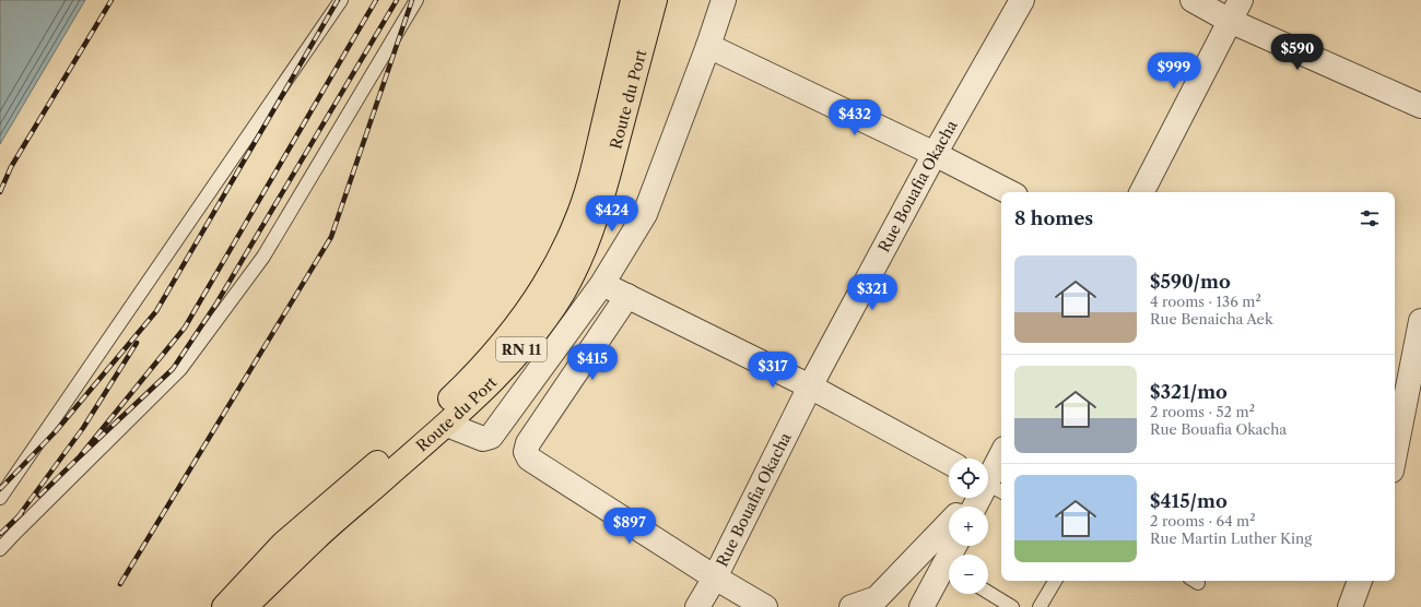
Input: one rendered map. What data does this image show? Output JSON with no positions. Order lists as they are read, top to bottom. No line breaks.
{"streets":{"main road":["Route du Port","RN 11"],"street":["Rue Bouafia Okacha"]},"page":{"price":["$590","$999","$432","$424","$321","$415","$317","$897"],"heading":"8 homes","list":[{"name":"$590/mo","note":"4 rooms · 136 m² · Rue Benaicha Aek"},{"name":"$321/mo","note":"2 rooms · 52 m² · Rue Bouafia Okacha"},{"name":"$415/mo","note":"2 rooms · 64 m² · Rue Martin Luther King"}],"map_buttons":["+","−"]}}
